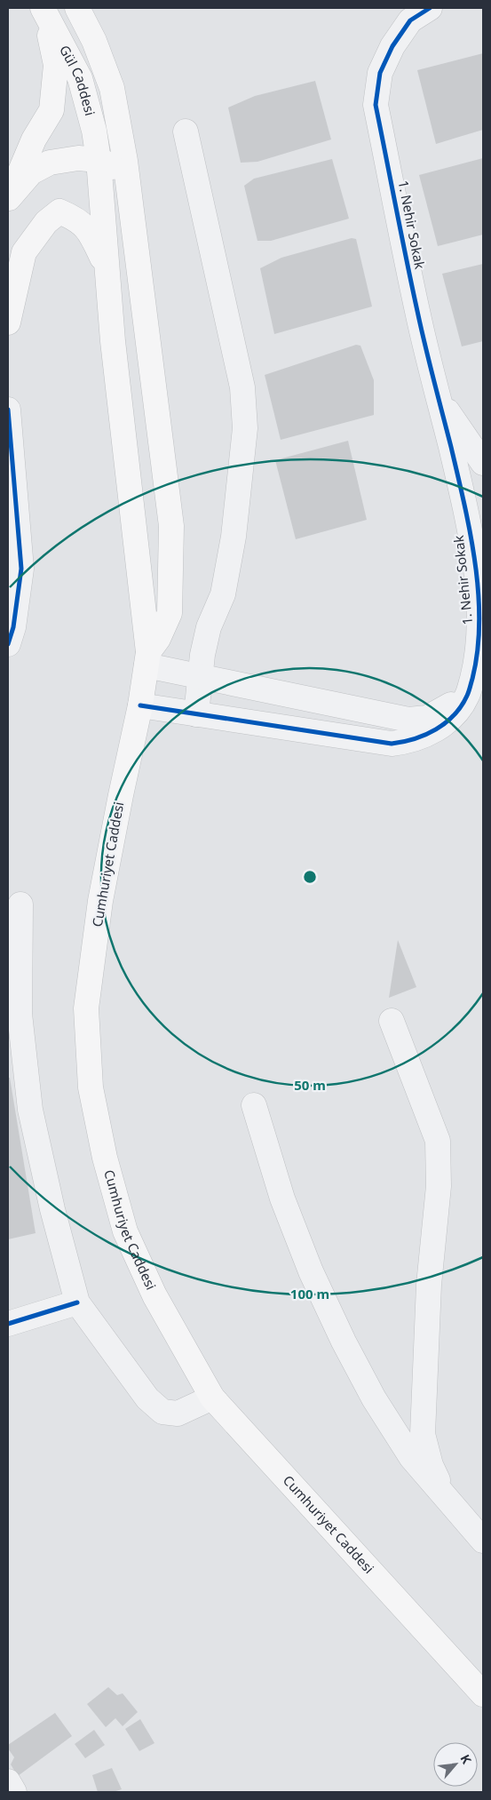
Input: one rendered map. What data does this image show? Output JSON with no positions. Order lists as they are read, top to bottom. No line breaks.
{"streets":{"main road":["Gül Caddesi","Cumhuriyet Caddesi"],"street":["1. Nehir Sokak"]},"crossings":[["1. Nehir Sokak","Cumhuriyet Caddesi"]],"north":"top right","rings":["50 m","100 m"]}
